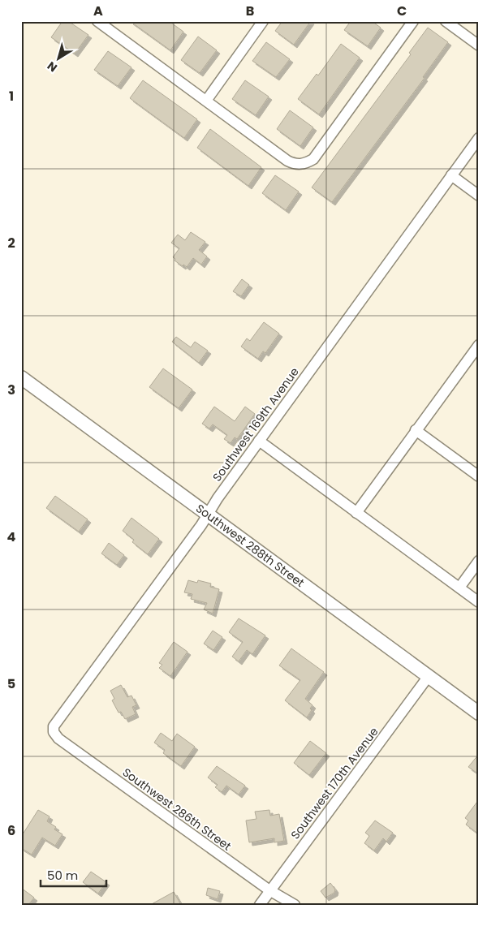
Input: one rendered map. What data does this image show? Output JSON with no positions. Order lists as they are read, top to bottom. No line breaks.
{"streets":{"street":["Southwest 169th Avenue","Southwest 288th Street","Southwest 170th Avenue","Southwest 286th Street"]},"crossings":[["Southwest 169th Avenue","Southwest 288th Street"],["Southwest 169th Avenue","Southwest 286th Street"],["Southwest 288th Street","Southwest 170th Avenue"],["Southwest 170th Avenue","Southwest 286th Street"]],"scale_bar":"50 m","north":"bottom left","grid":{"columns":["A","B","C"],"rows":["1","2","3","4","5","6"]}}
